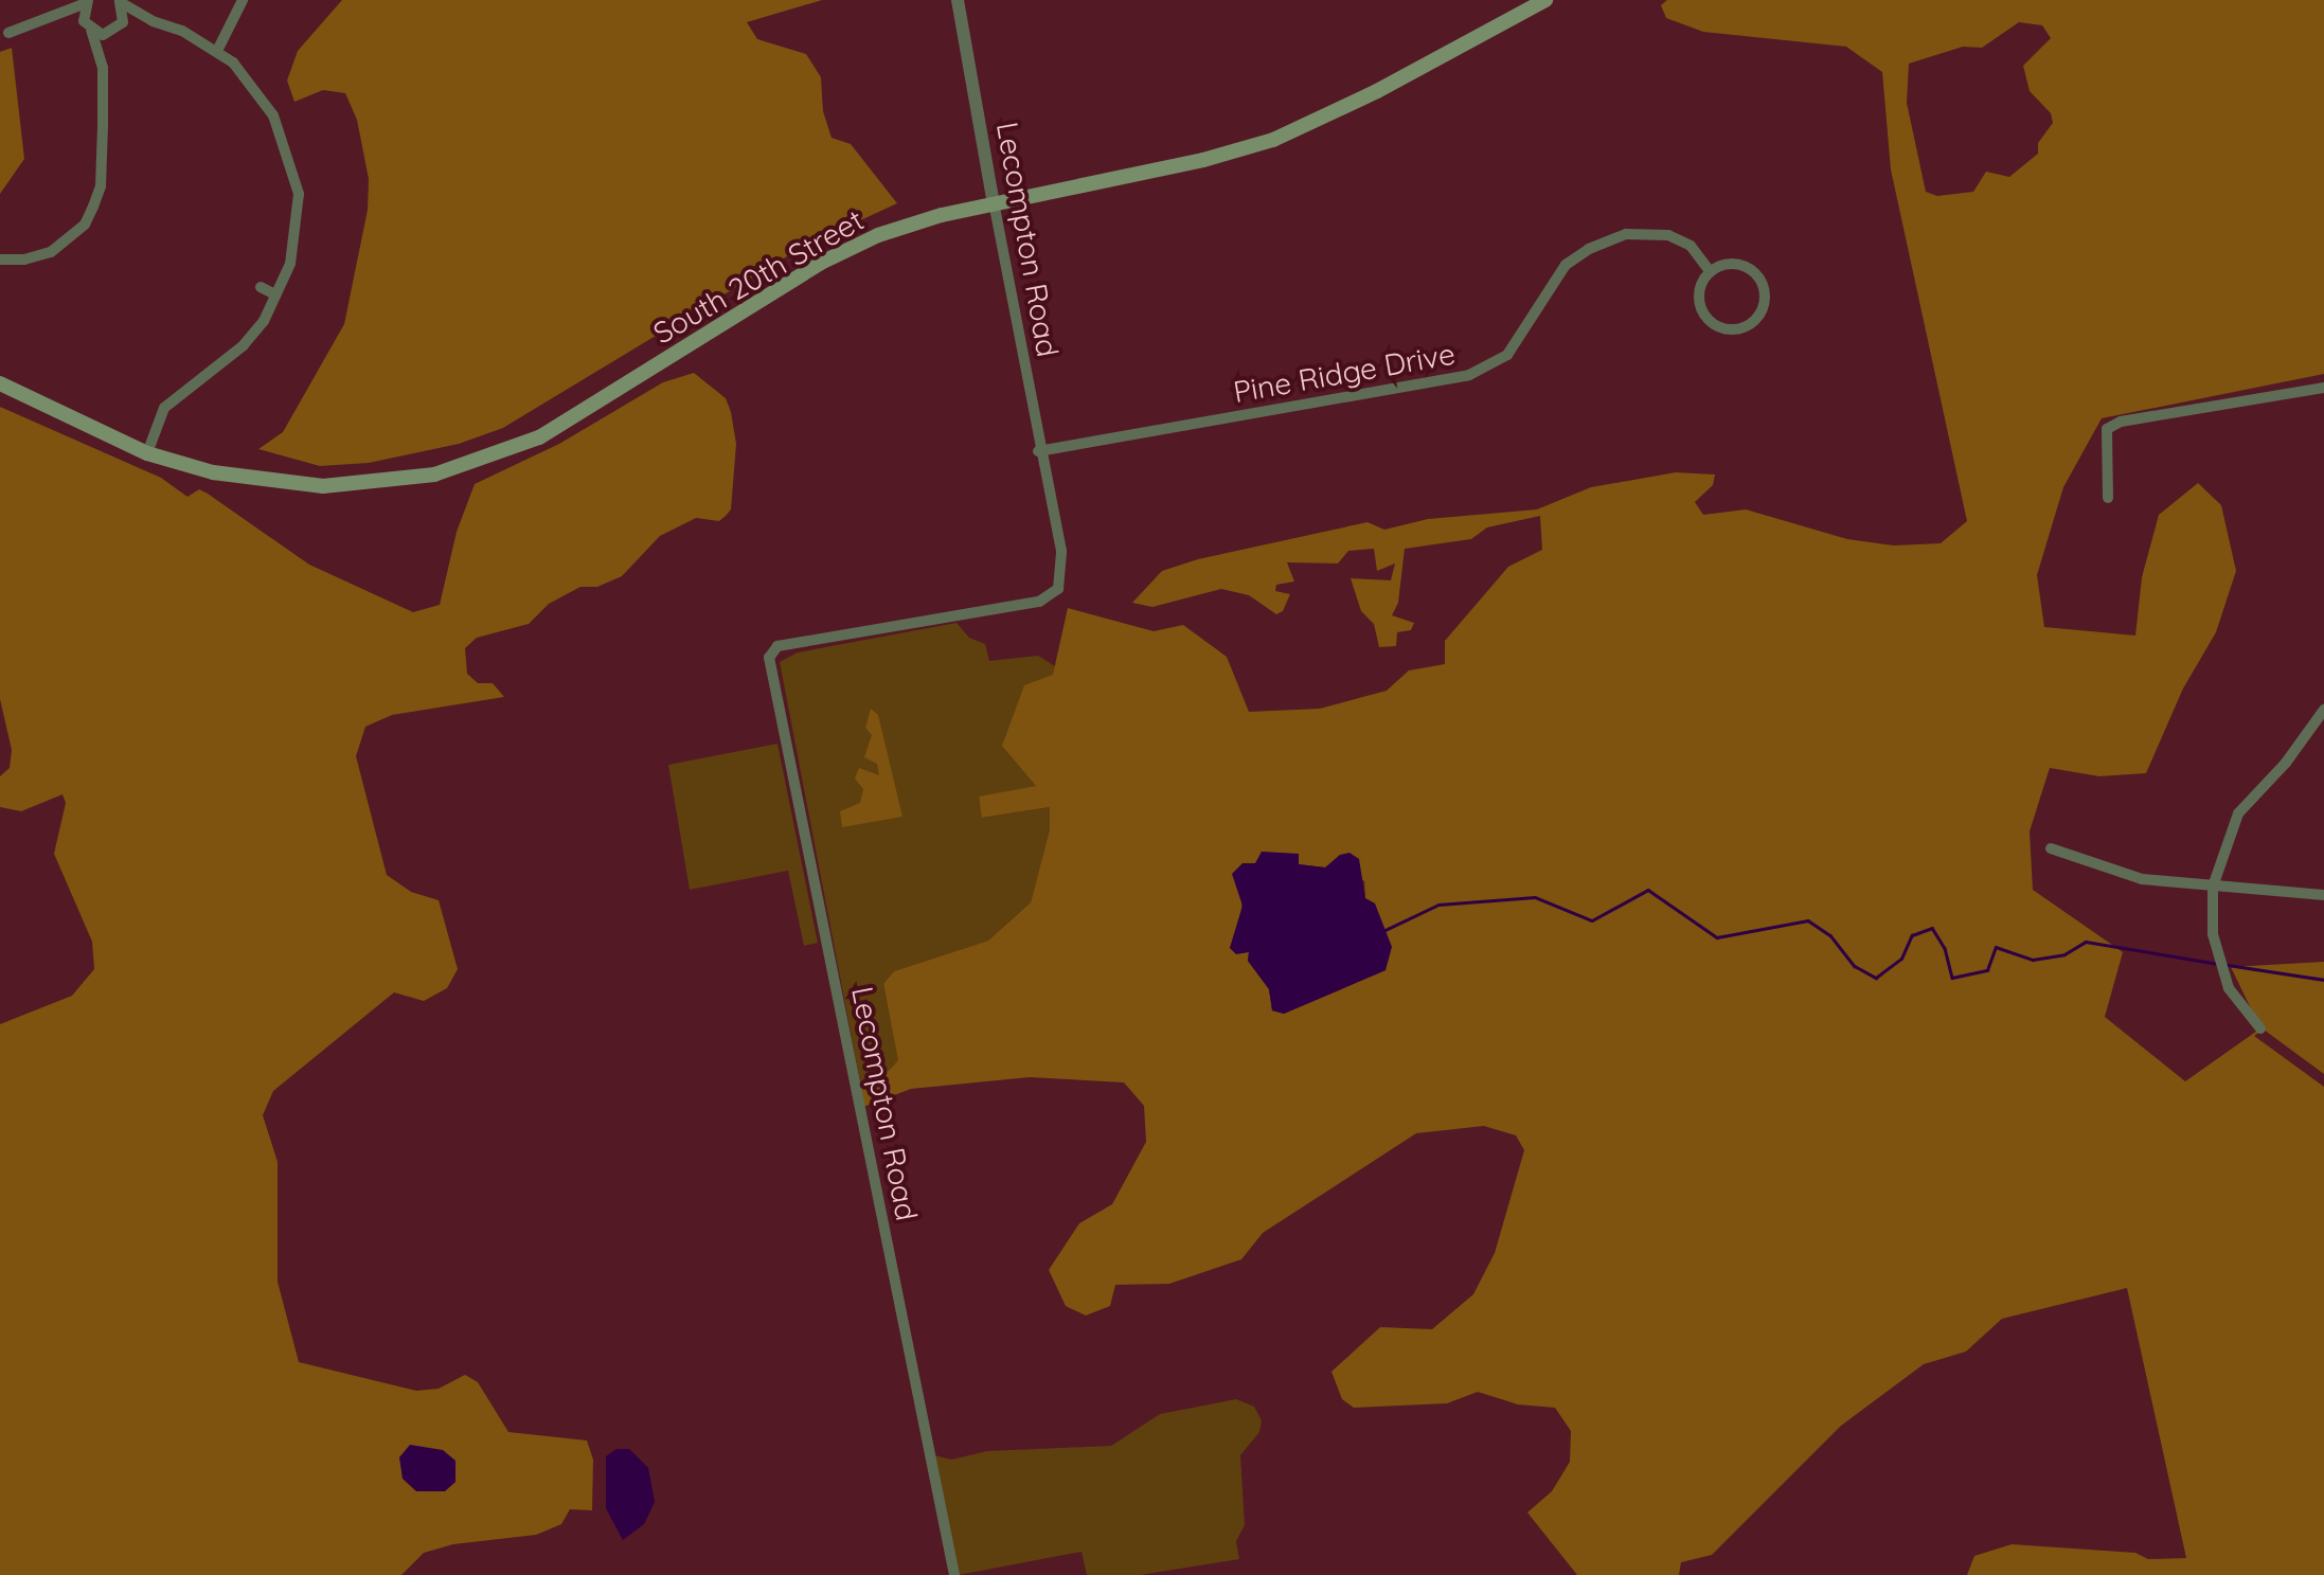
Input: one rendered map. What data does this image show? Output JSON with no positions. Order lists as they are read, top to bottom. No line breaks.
{"streets":{"main road":["South 20th Street"],"street":["Lecompton Road","Pine Ridge Drive"]},"crossings":[["Lecompton Road","South 20th Street"],["Lecompton Road","Pine Ridge Drive"]]}
